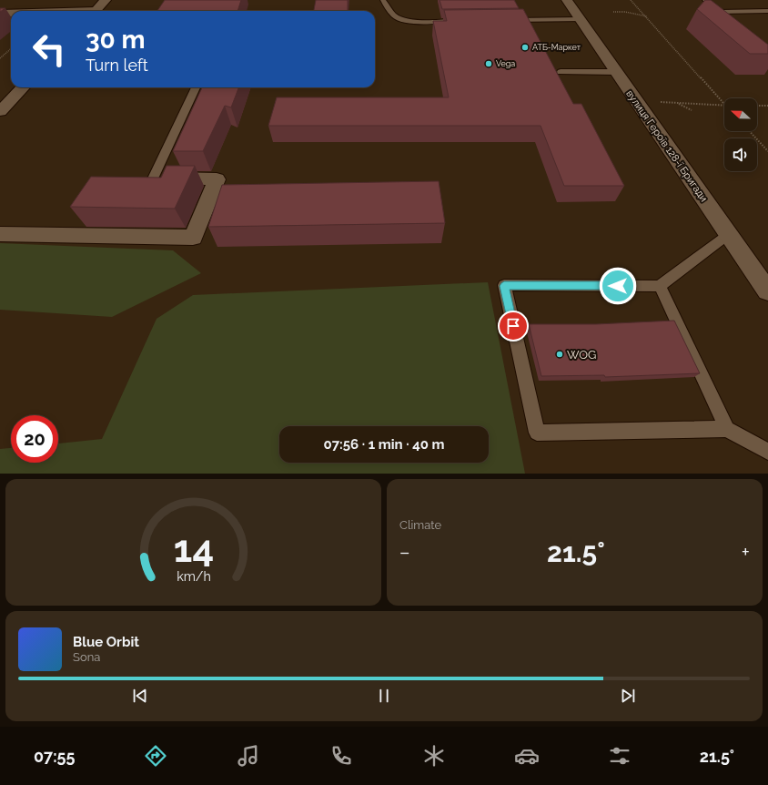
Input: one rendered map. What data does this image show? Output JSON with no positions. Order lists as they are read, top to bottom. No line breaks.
{"streets":{"street":["вулиця Героїв 128-ї Бригади"]},"places":["АТБ-Маркет","Vega","WOG"],"north":"left","page":{"turn":["30 m","Turn left"],"limit":"20","trip":"07:56 · 1 min · 40 m","tile":"Climate","heat":["−","21.5°","+"],"song":["Blue Orbit","Sona"],"tabs":["07:55","21.5°"],"gauge":["14","km/h"]}}
